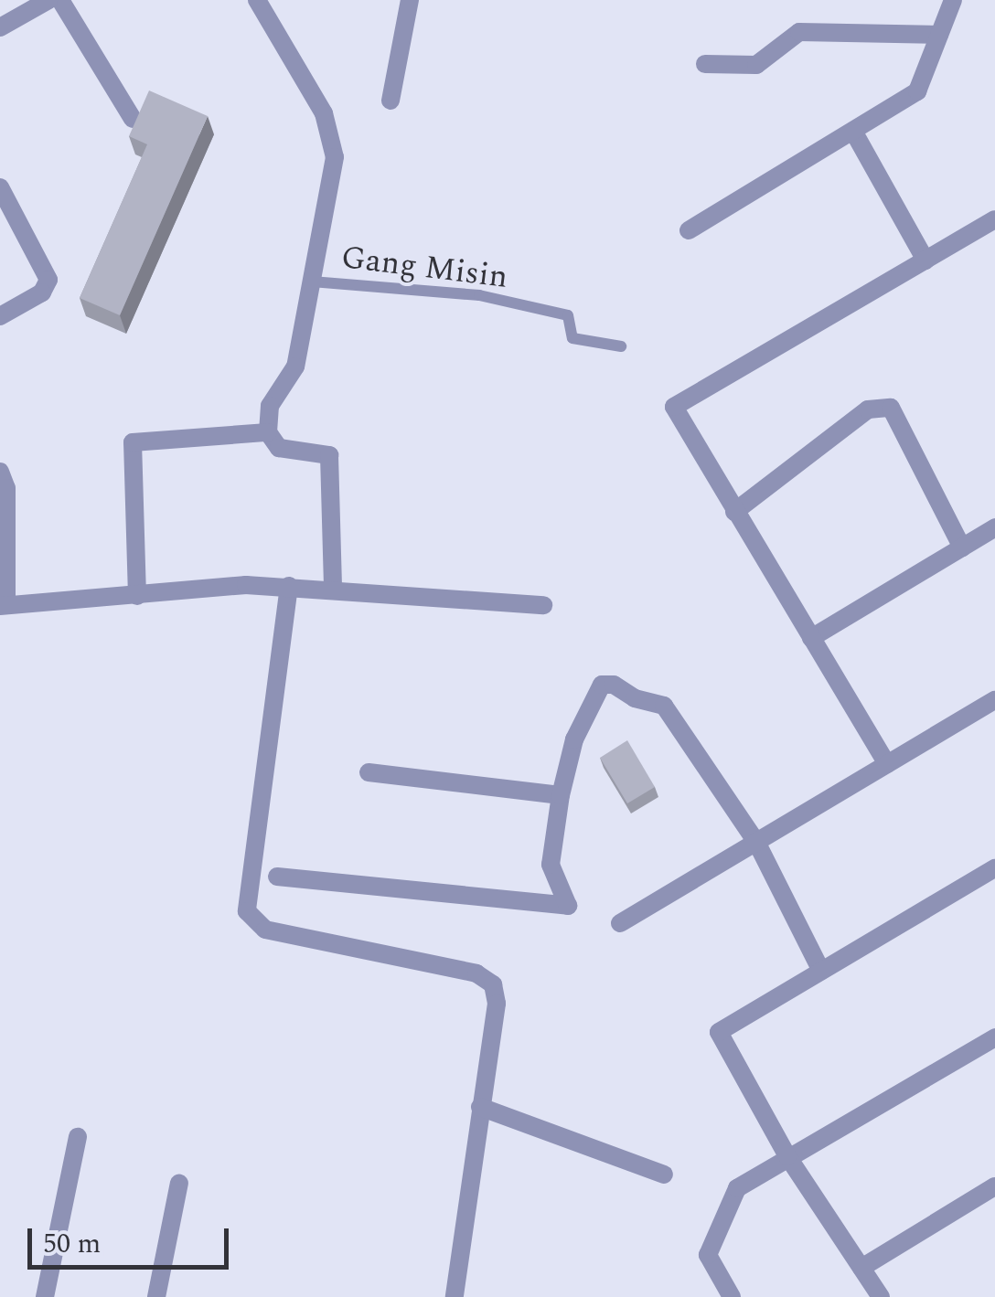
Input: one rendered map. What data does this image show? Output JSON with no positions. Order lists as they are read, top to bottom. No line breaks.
{"streets":{"lane":["Gang Misin"]},"scale_bar":"50 m"}
